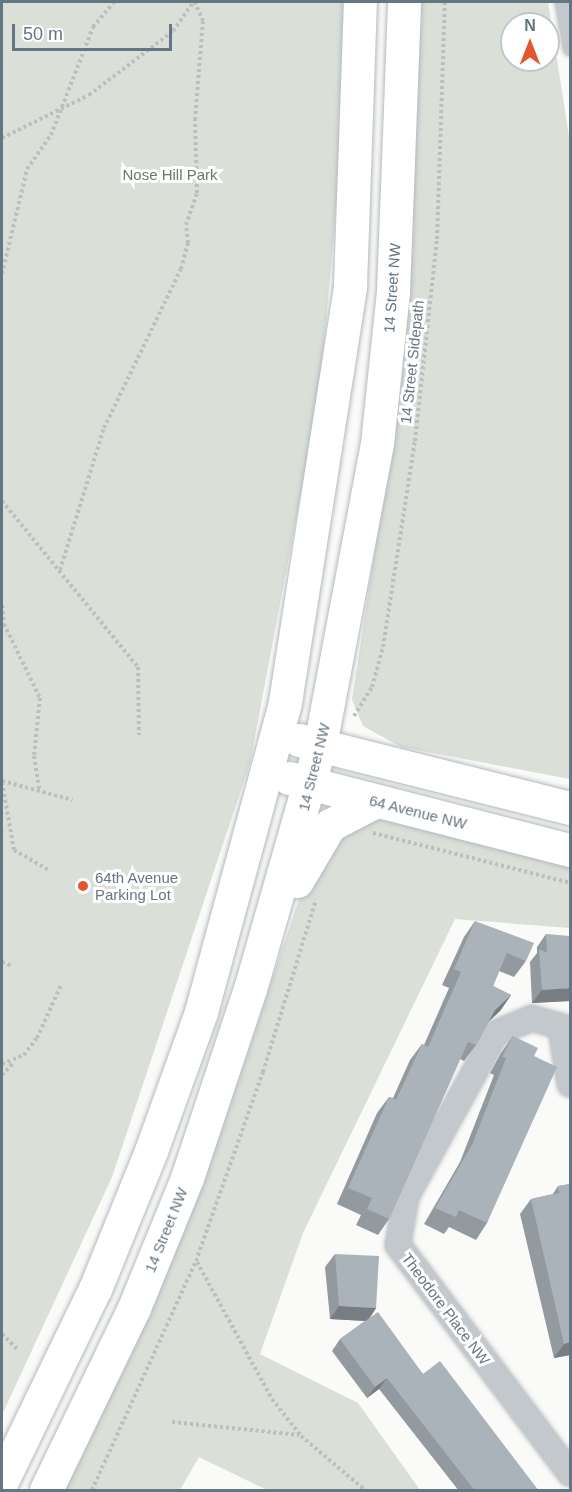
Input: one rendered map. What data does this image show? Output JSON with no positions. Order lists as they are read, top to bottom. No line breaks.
{"streets":{"main road":["14 Street NW","64 Avenue NW"],"street":["Theodore Place NW"],"path":["14 Street Sidepath"]},"crossings":[["14 Street NW","64 Avenue NW"]],"parks":["Nose Hill Park"],"places":["64th Avenue Parking Lot"],"scale_bar":"50 m","north":"top"}
